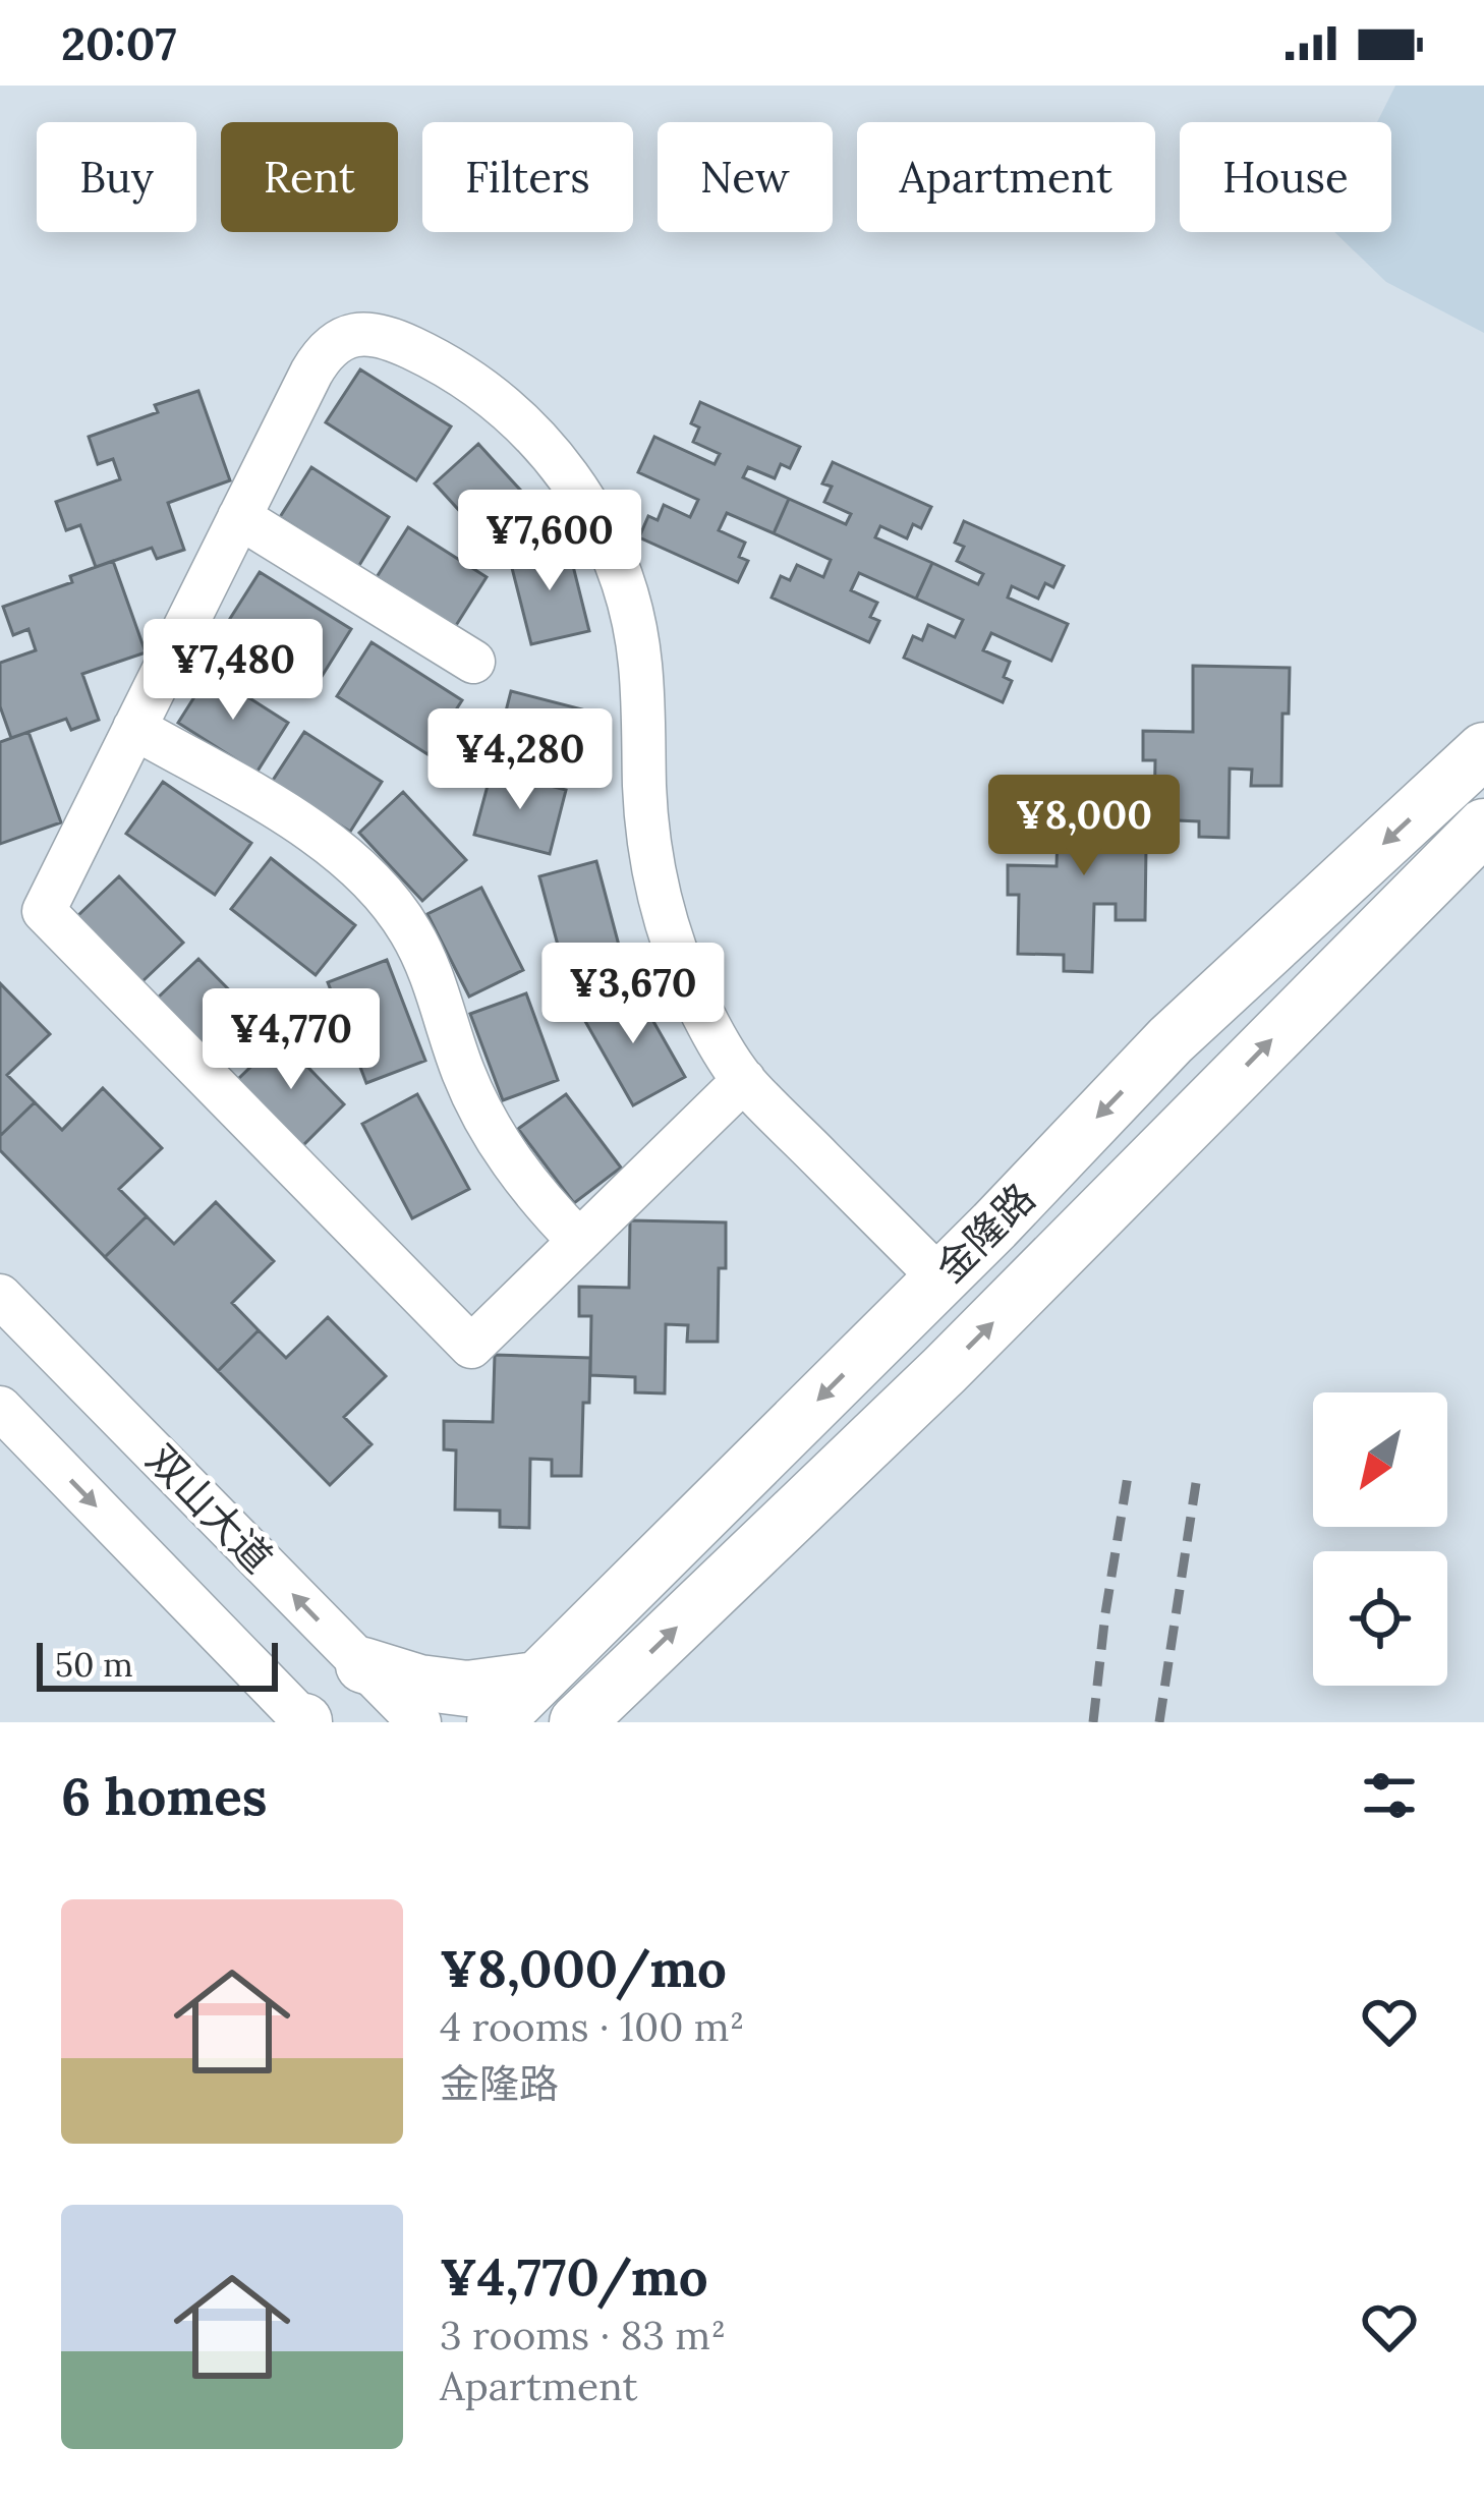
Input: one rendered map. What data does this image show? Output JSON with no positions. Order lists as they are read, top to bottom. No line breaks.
{"streets":{"main road":["金隆路"],"street":["双山大道"]},"scale_bar":"50 m","north":"bottom left","page":{"status":"20:07","chip":["Buy","Rent","Filters","New","Apartment","House"],"price":["¥7,600","¥7,480","¥4,280","¥8,000","¥3,670","¥4,770"],"scale":"50 m","heading":"6 homes","list":[{"name":"¥8,000/mo","note":"4 rooms · 100 m² · 金隆路"},{"name":"¥4,770/mo","note":"3 rooms · 83 m² · Apartment"}]}}
